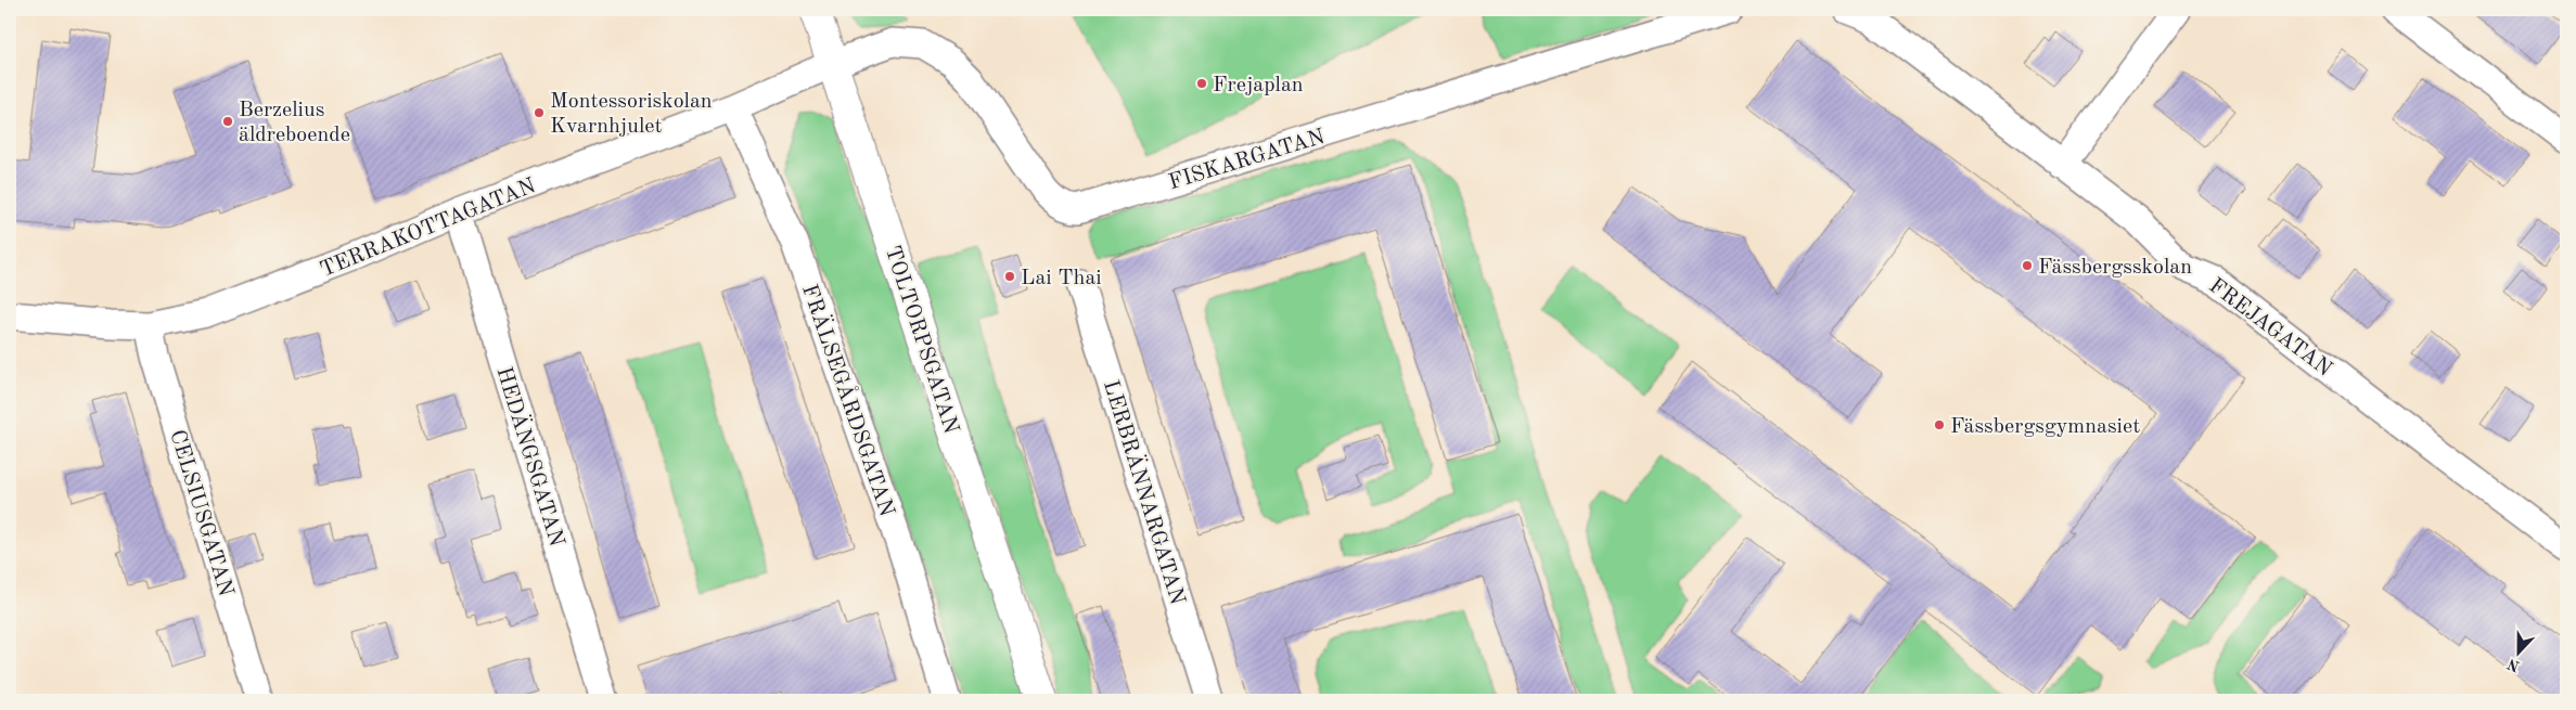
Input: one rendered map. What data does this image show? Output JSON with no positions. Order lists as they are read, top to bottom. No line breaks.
{"streets":{"street":["FISKARGATAN","TERRAKOTTAGATAN","FREJAGATAN","TOLTORPSGATAN","FRÄLSEGÅRDSGATAN","HEDÄNGSGATAN","LERBRÄNNARGATAN","CELSIUSGATAN"]},"crossings":[["FISKARGATAN","TERRAKOTTAGATAN"],["FISKARGATAN","TOLTORPSGATAN"],["TERRAKOTTAGATAN","TOLTORPSGATAN"],["TERRAKOTTAGATAN","FRÄLSEGÅRDSGATAN"],["TERRAKOTTAGATAN","HEDÄNGSGATAN"],["TERRAKOTTAGATAN","CELSIUSGATAN"]],"places":["Frejaplan","Montessoriskolan Kvarnhjulet","Berzelius äldreboende","Fässbergsskolan","Lai Thai","Fässbergsgymnasiet"],"north":"bottom"}
